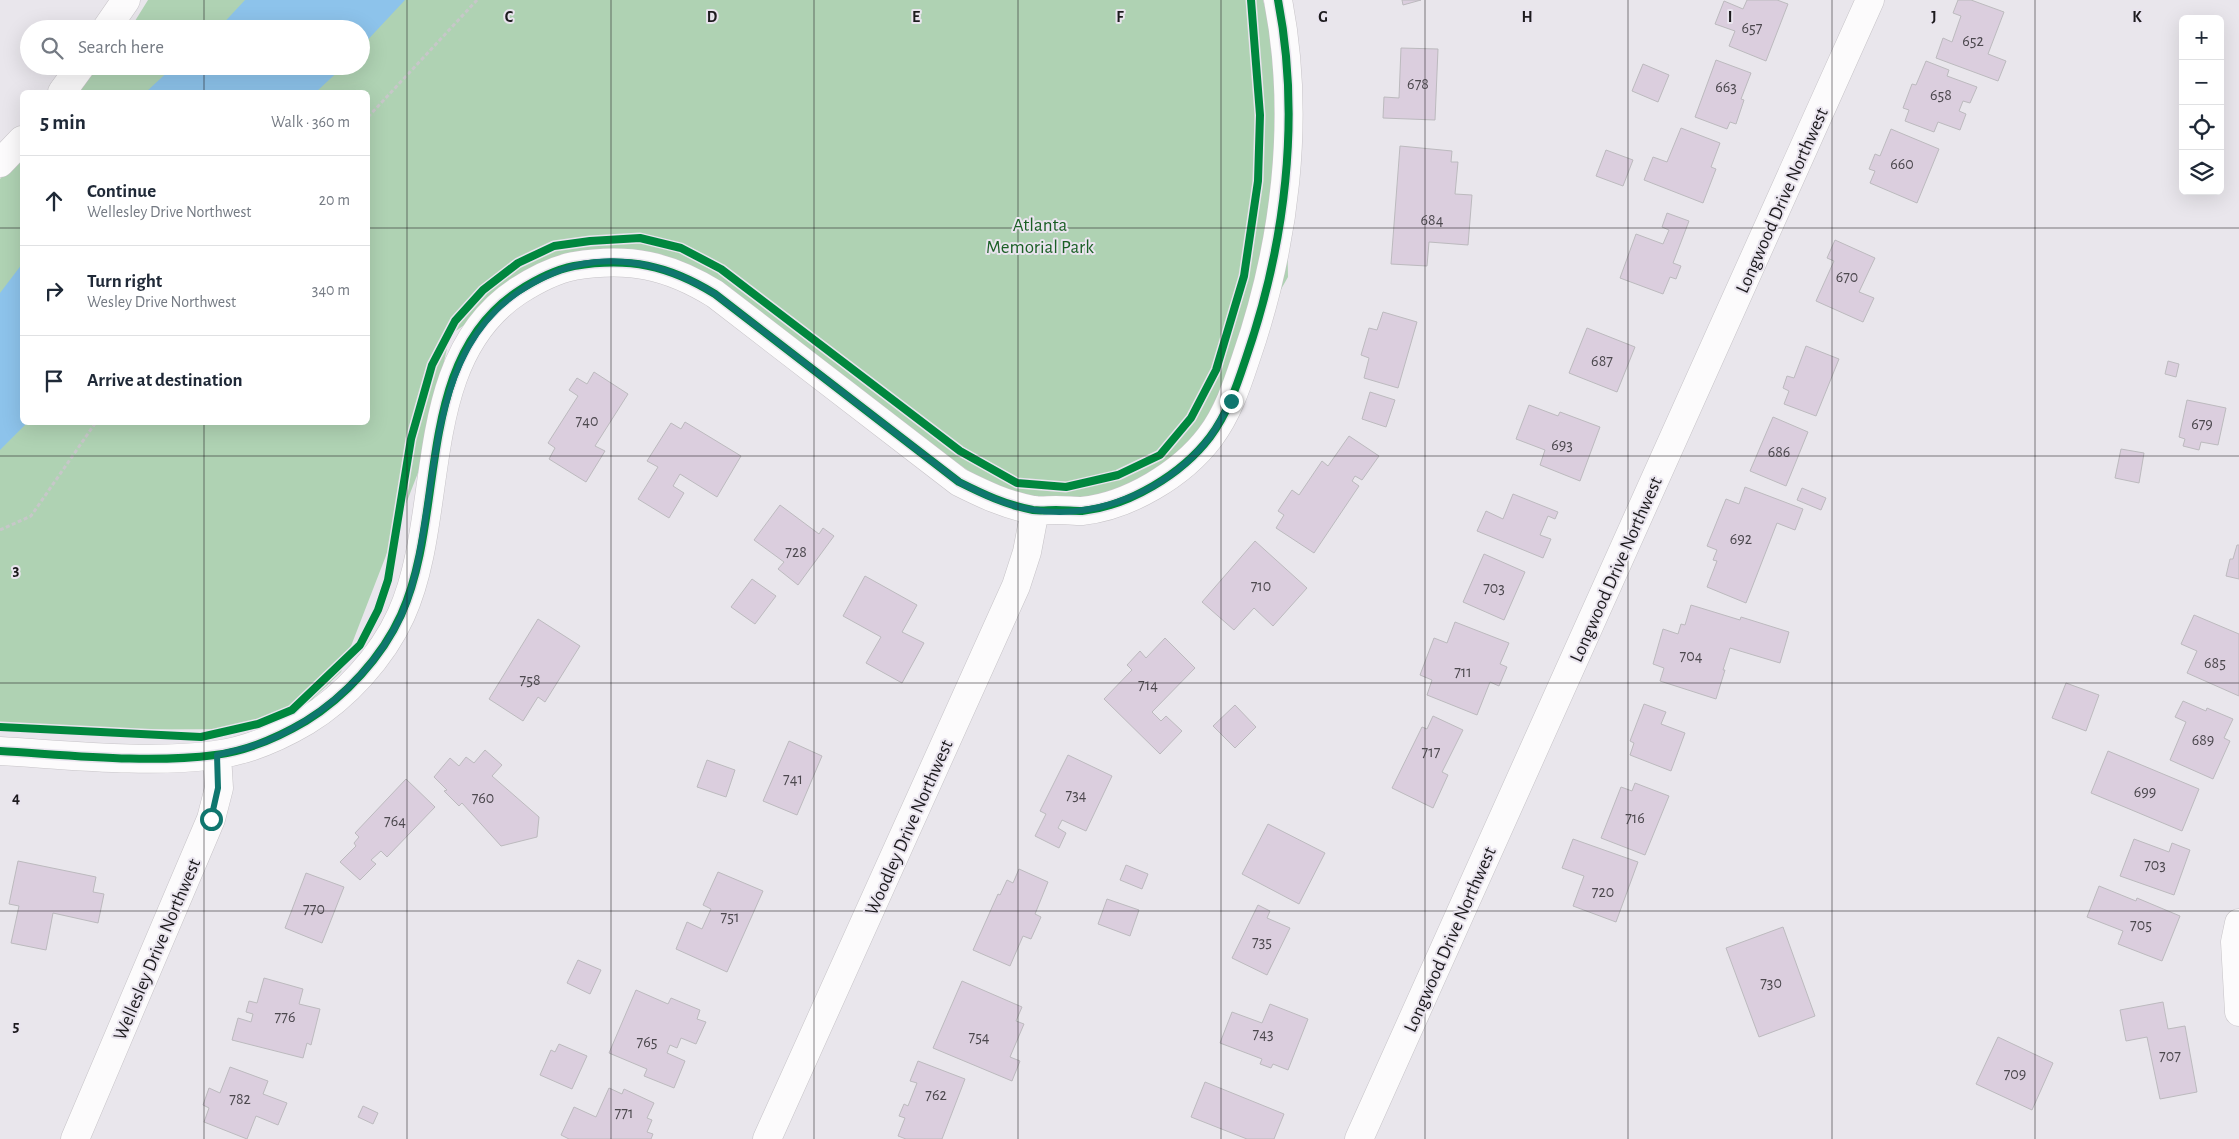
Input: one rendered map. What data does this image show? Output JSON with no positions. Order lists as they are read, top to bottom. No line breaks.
{"streets":{"street":["Longwood Drive Northwest","Woodley Drive Northwest","Wellesley Drive Northwest"]},"parks":["Atlanta Memorial Park"],"house_numbers":["657","652","678","663","658","660","684","670","687","740","679","693","686","692","728","710","703","704","685","711","758","714","689","717","741","699","734","760","716","764","703","720","770","751","705","735","730","776","743","754","765","707","709","762","782","771"],"page":{"map_buttons":["+","−"],"search":"Search here","heading":["5 min","Walk · 360 m"],"list":[["Continue","Wellesley Drive Northwest","20 m"],["Turn right","Wesley Drive Northwest","340 m"],"Arrive at destination"]},"grid":{"columns":["C","D","E","F","G","H","I","J","K"],"rows":["3","4","5"]}}
